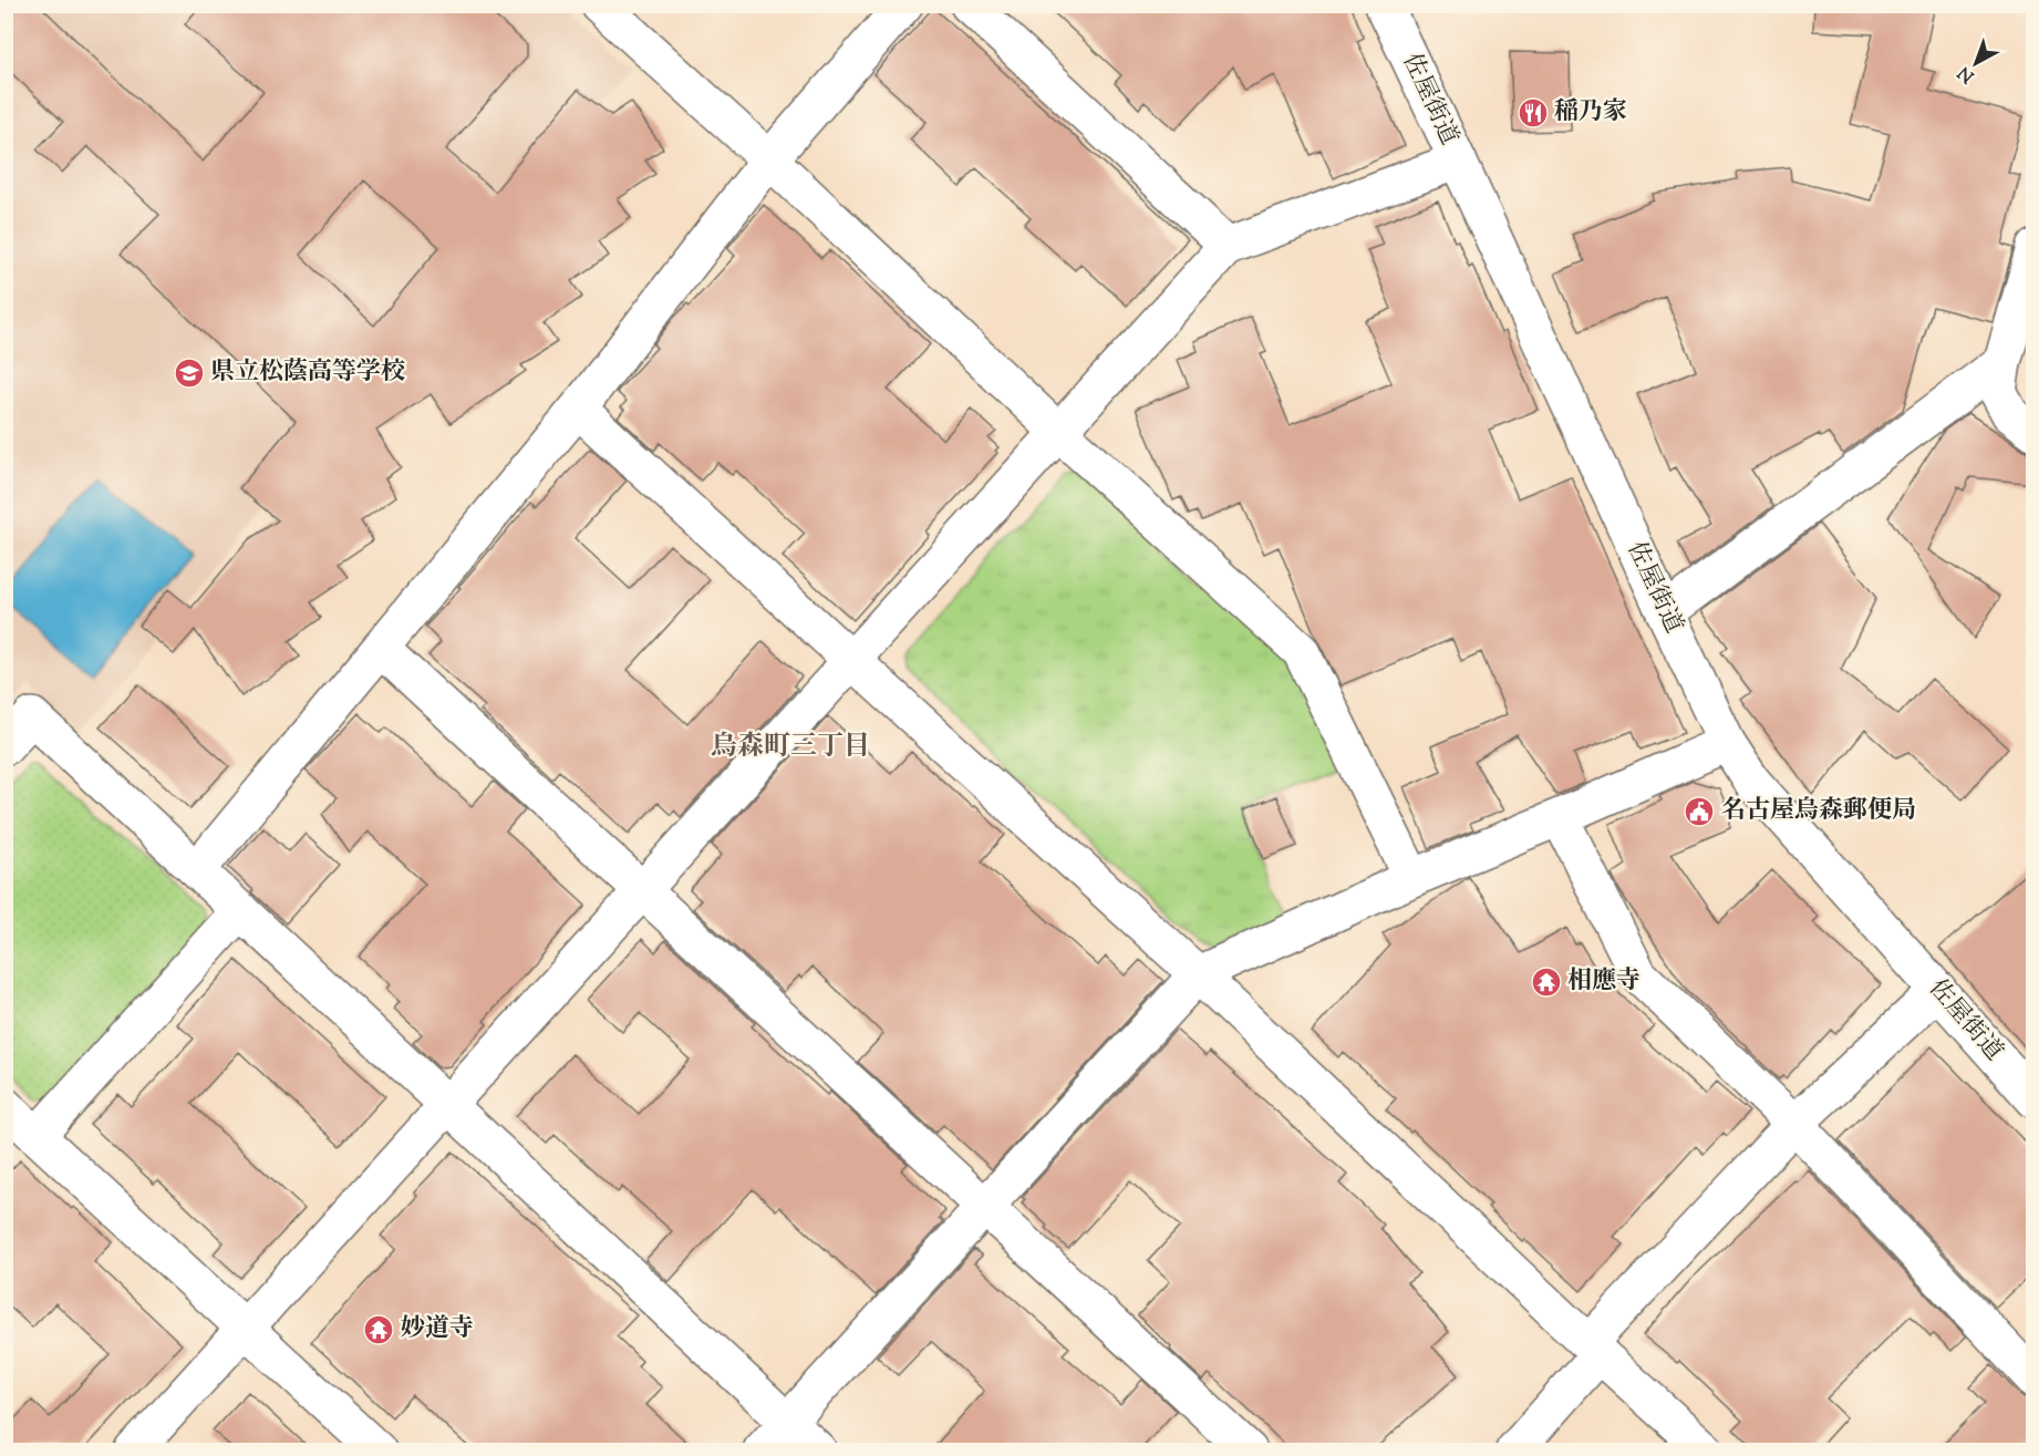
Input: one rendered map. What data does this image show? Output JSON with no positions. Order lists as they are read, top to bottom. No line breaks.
{"streets":{"street":["佐屋街道"]},"districts":["烏森町三丁目"],"places":{"restaurant":["稲乃家"],"school or university":["県立松蔭高等学校"],"public building":["名古屋烏森郵便局"],"temple":["相應寺","妙道寺"]},"north":"bottom left"}
